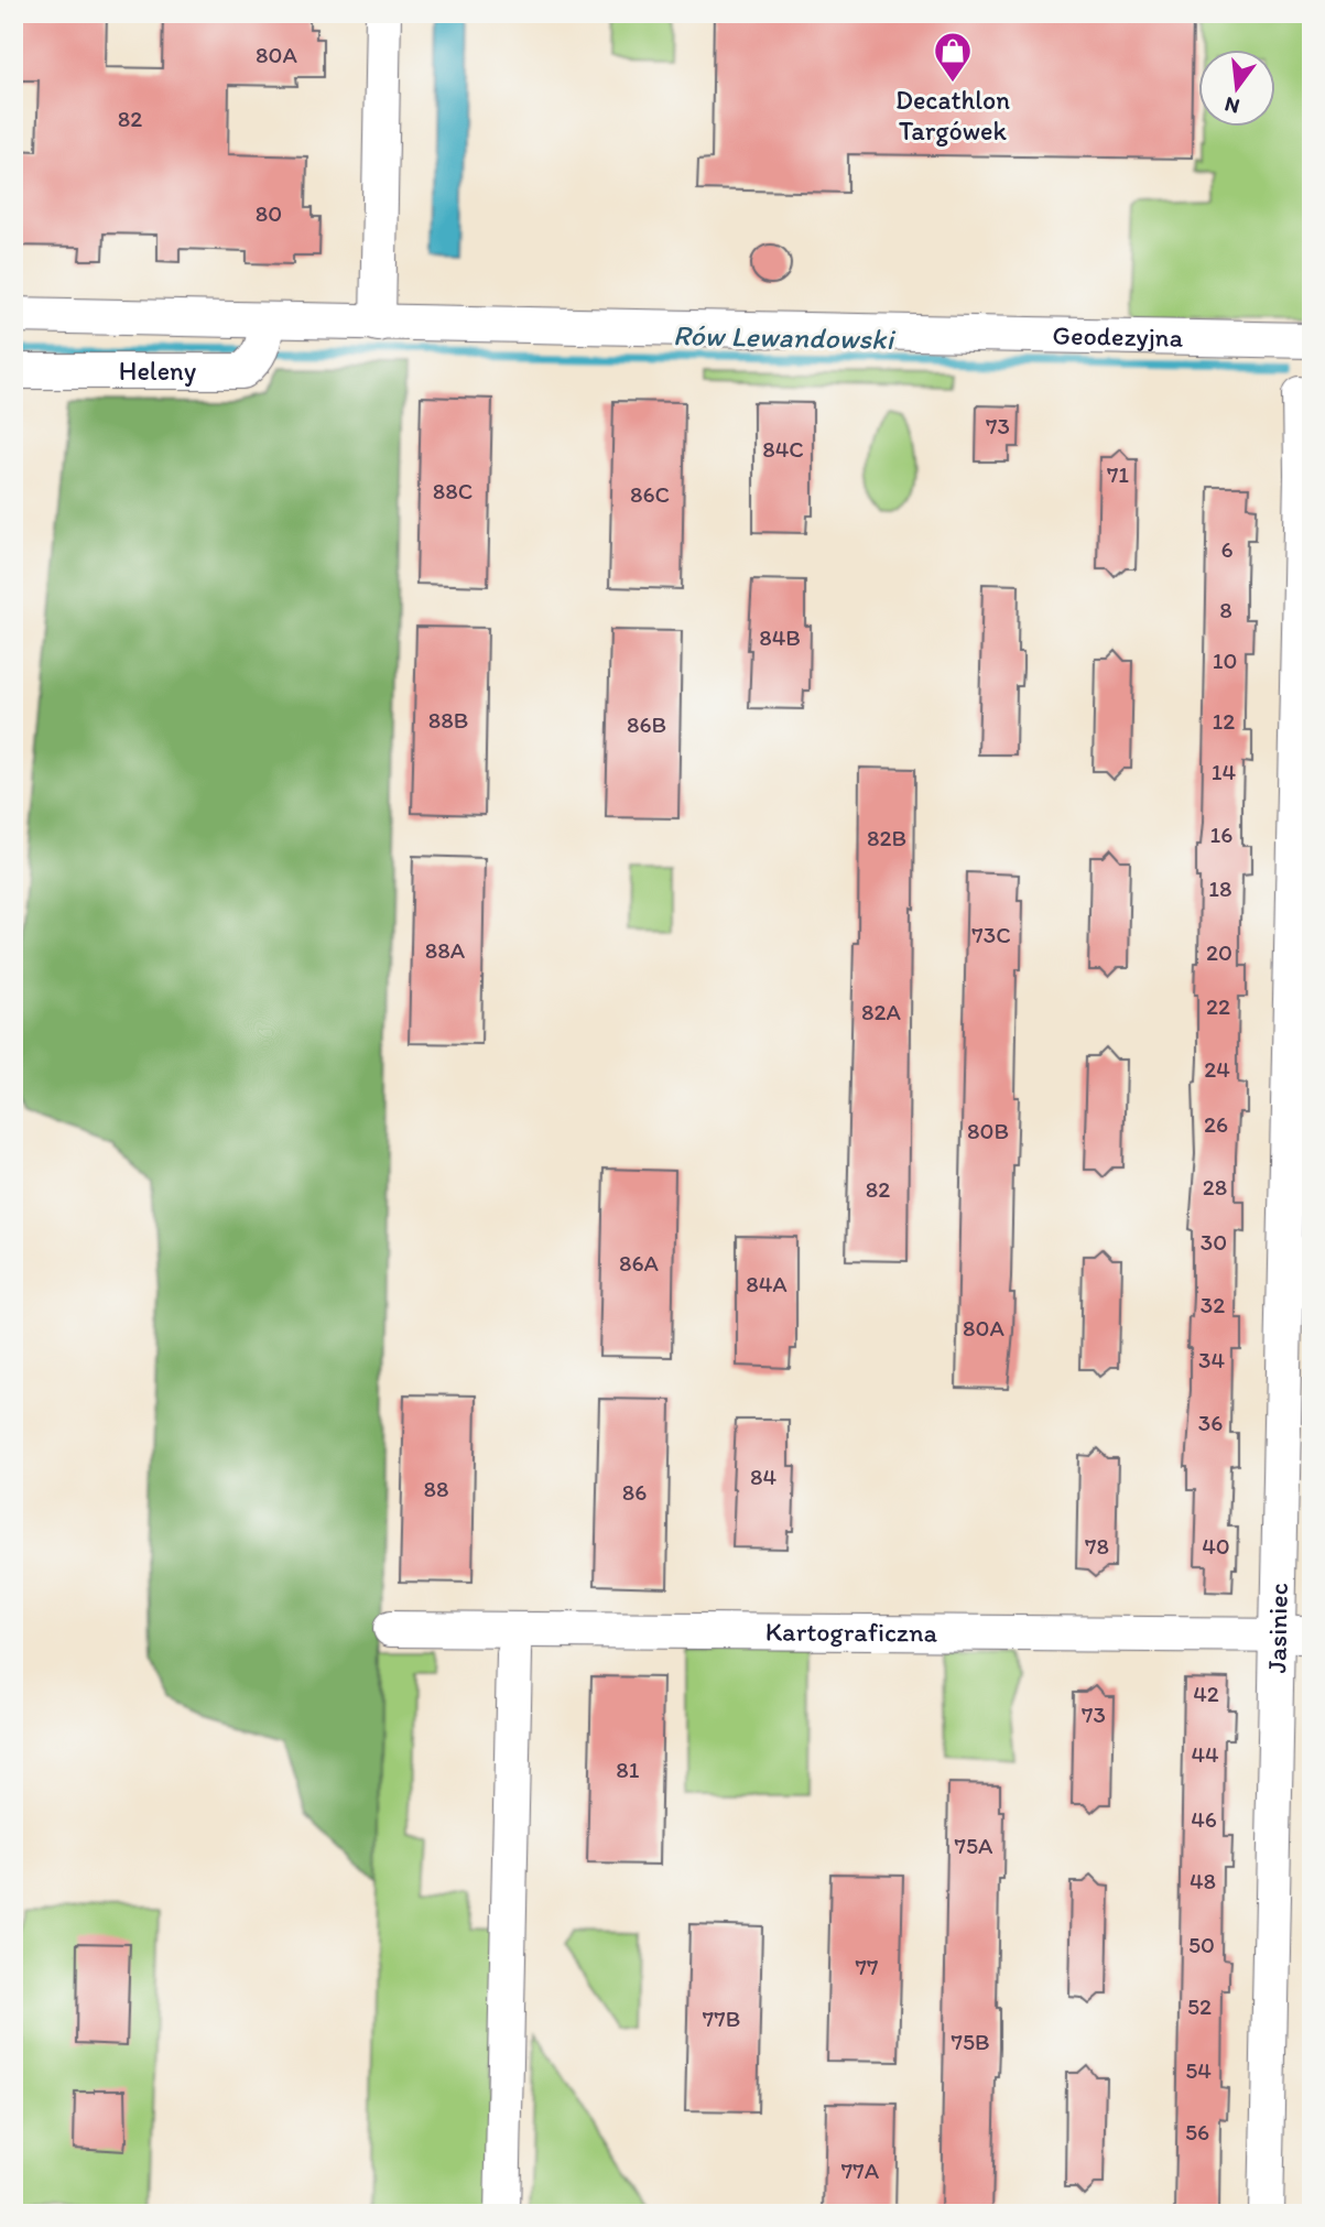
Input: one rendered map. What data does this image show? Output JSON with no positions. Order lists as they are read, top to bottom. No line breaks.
{"streets":{"street":["Geodezyjna","Heleny","Jasiniec","Kartograficzna"]},"crossings":[["Geodezyjna","Heleny"],["Jasiniec","Kartograficzna"]],"water":["Rów Lewandowski"],"places":{"shop":["Decathlon Targówek"]},"house_numbers":["80A","82","80","73","84C","71","88C","86C","6","8","84B","10","88B","12","86B","14","16","82B","18","73C","88A","20","22","82A","24","26","80B","28","82","30","86A","84A","32","80A","34","36","84","88","86","78","40","42","73","44","81","46","75A","48","50","77","52","77B","75B","54","56","77A"],"north":"bottom"}
